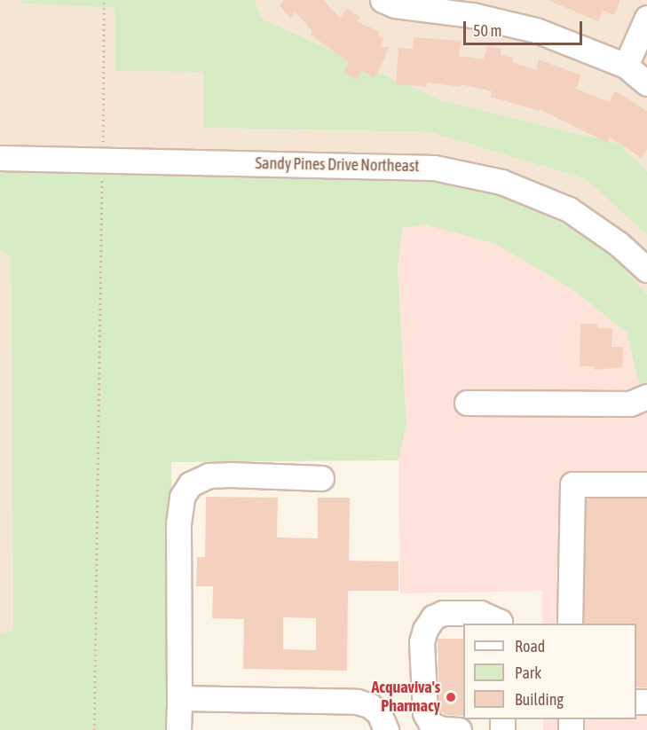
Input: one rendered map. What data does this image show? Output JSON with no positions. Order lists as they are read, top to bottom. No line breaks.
{"streets":{"street":["Sandy Pines Drive Northeast"]},"places":["Acquaviva's Pharmacy"],"legend":["Road","Park","Building"],"scale_bar":"50 m"}
